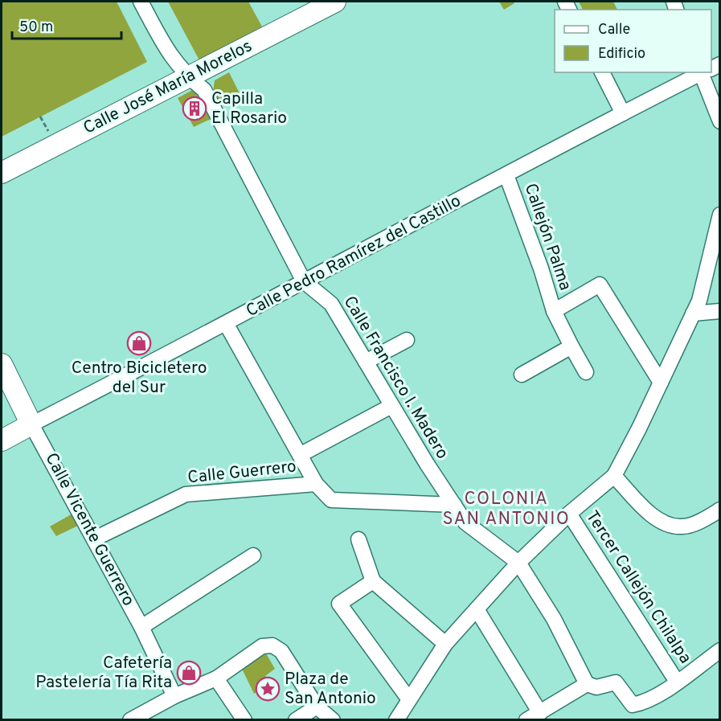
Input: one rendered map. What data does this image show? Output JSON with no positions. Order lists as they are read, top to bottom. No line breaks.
{"streets":{"street":["Calle José María Morelos","Callejón Palma","Calle Pedro Ramírez del Castillo","Calle Francisco I. Madero","Calle Guerrero","Calle Vicente Guerrero","Tercer Callejón Chilalpa"]},"crossings":[["Calle José María Morelos","Calle Francisco I. Madero"],["Callejón Palma","Calle Pedro Ramírez del Castillo"],["Calle Pedro Ramírez del Castillo","Calle Francisco I. Madero"],["Calle Pedro Ramírez del Castillo","Calle Vicente Guerrero"],["Calle Guerrero","Calle Vicente Guerrero"]],"districts":["COLONIA SAN ANTONIO"],"places":{"building":["Capilla El Rosario"],"shop":["Centro Bicicletero del Sur","Cafetería Pastelería Tía Rita"],"place":["Plaza de San Antonio"]},"legend":["Calle","Edificio"],"scale_bar":"50 m"}
